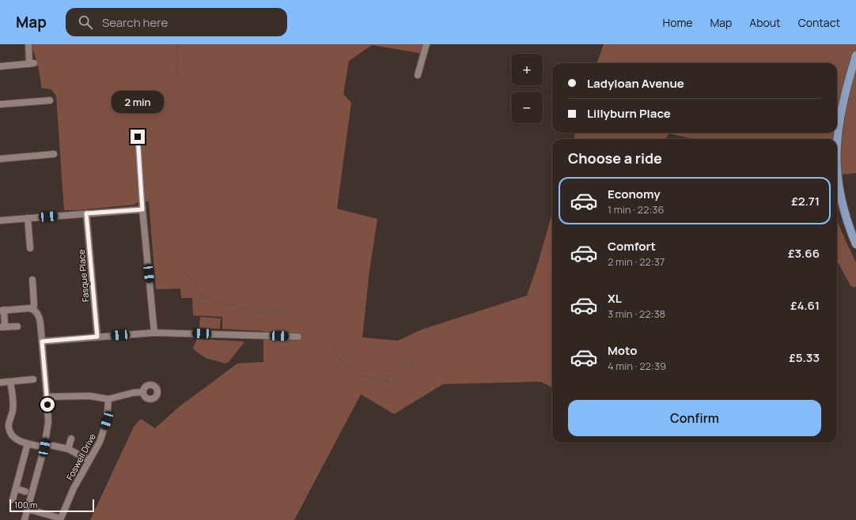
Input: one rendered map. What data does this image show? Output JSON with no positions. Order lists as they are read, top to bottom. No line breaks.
{"streets":{"street":["Fasque Place","Foswell Drive"]},"scale_bar":"100 m","page":{"header":"Map","search":"Search here","nav":["Home","Map","About","Contact"],"map_buttons":["+","−"],"banner":["Ladyloan Avenue","Lillyburn Place"],"bubble":"2 min","heading":"Choose a ride","list":[{"name":"Economy","note":"1 min · 22:36","value":"£2.71"},{"name":"Comfort","note":"2 min · 22:37","value":"£3.66"},{"name":"XL","note":"3 min · 22:38","value":"£4.61"},{"name":"Moto","note":"4 min · 22:39","value":"£5.33"}],"buttons":"Confirm","scale":"100 m"}}
